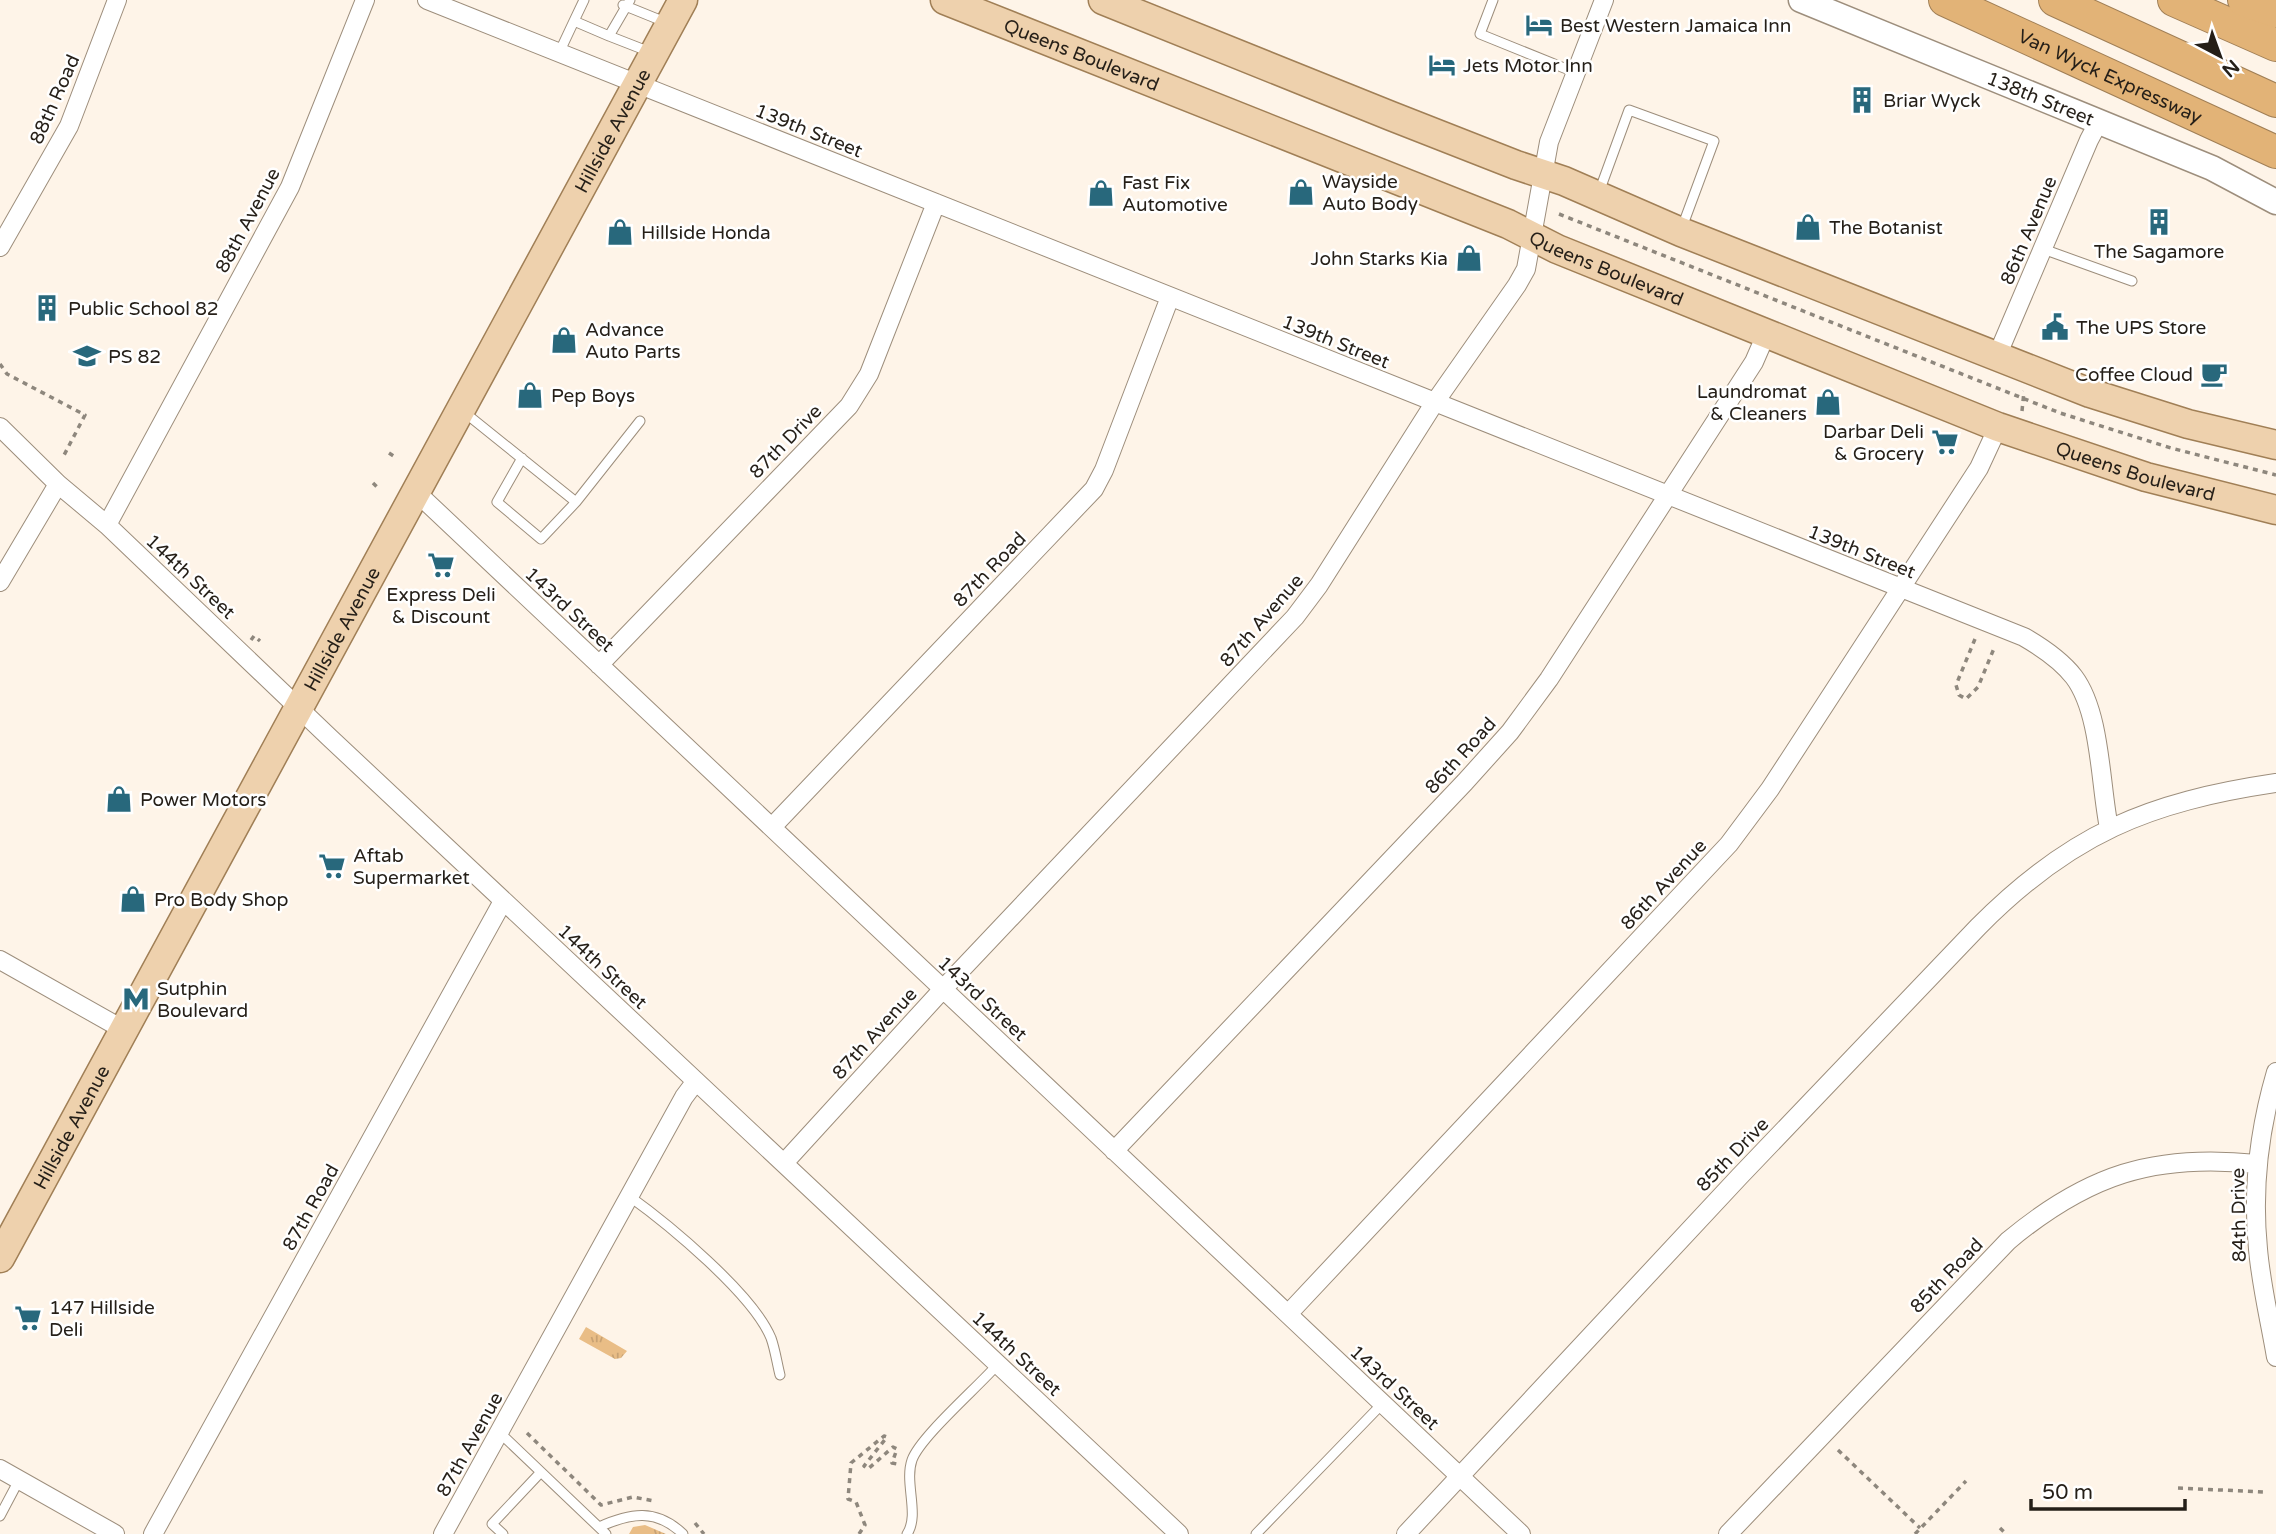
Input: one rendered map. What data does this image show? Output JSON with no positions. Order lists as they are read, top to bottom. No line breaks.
{"streets":{"highway":["Van Wyck Expressway"],"main road":["Queens Boulevard","138th Street","Hillside Avenue"],"street":["88th Road","139th Street","88th Avenue","86th Avenue","87th Drive","87th Road","144th Street","143rd Street","87th Avenue","86th Road","85th Drive","84th Drive","85th Road"]},"crossings":[["Queens Boulevard","86th Avenue"],["Queens Boulevard","87th Avenue"],["Queens Boulevard","86th Road"],["138th Street","86th Avenue"],["139th Street","Hillside Avenue"],["139th Street","86th Avenue"],["139th Street","87th Drive"],["139th Street","87th Road"],["139th Street","87th Avenue"],["139th Street","86th Road"],["139th Street","85th Drive"],["Hillside Avenue","144th Street"],["Hillside Avenue","143rd Street"],["88th Avenue","144th Street"],["86th Avenue","143rd Street"],["87th Drive","143rd Street"],["87th Road","144th Street"],["87th Road","143rd Street"],["144th Street","87th Avenue"],["143rd Street","87th Avenue"],["143rd Street","86th Road"],["143rd Street","85th Drive"],["84th Drive","85th Road"]],"places":{"hotel":["Best Western Jamaica Inn","Jets Motor Inn"],"building":["Briar Wyck","The Sagamore","Public School 82"],"shop":["Wayside Auto Body","Fast Fix Automotive","The Botanist","Hillside Honda","John Starks Kia","Advance Auto Parts","Pep Boys","Laundromat & Cleaners","Power Motors","Pro Body Shop"],"public building":["The UPS Store"],"school or university":["PS 82"],"cafe":["Coffee Cloud"],"supermarket":["Darbar Deli & Grocery","Express Deli & Discount","Aftab Supermarket","147 Hillside Deli"],"metro station":["Sutphin Boulevard"]},"scale_bar":"50 m","north":"bottom right"}
